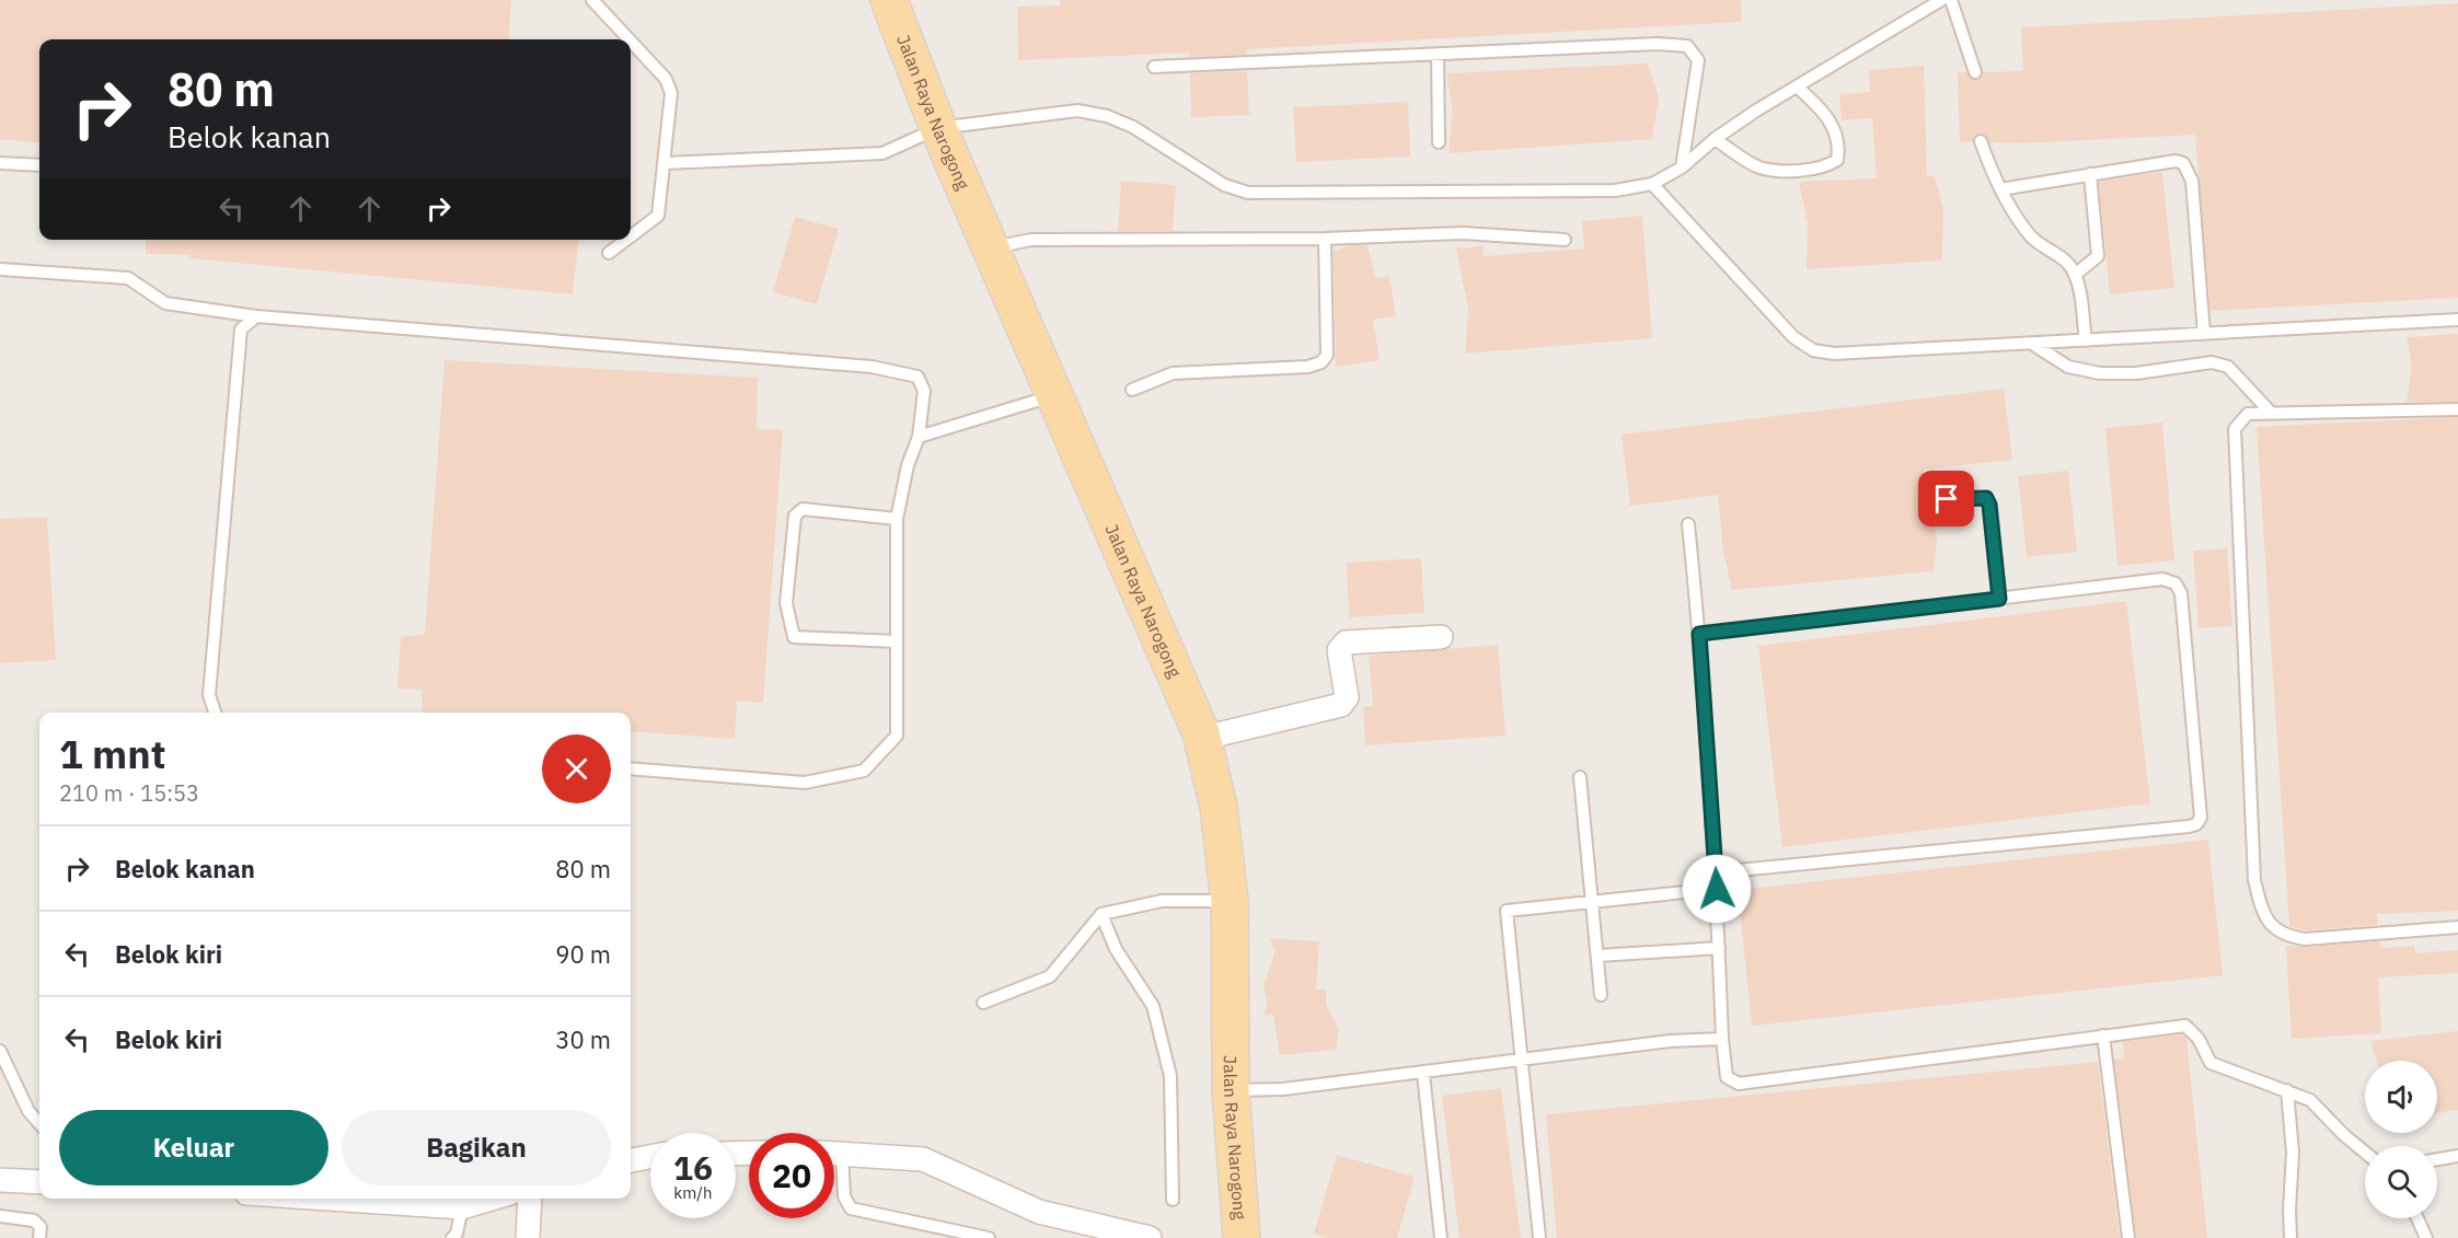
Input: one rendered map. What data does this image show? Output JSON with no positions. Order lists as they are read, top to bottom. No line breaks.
{"streets":{"main road":["Jalan Raya Narogong"]},"page":{"turn":["80 m","Belok kanan"],"heading":["1 mnt","210 m · 15:53"],"list":[{"name":"Belok kanan","value":"80 m"},{"name":"Belok kiri","value":"90 m"},{"name":"Belok kiri","value":"30 m"}],"buttons":["Keluar","Bagikan"],"speed":"16 km/h","limit":"20"}}
